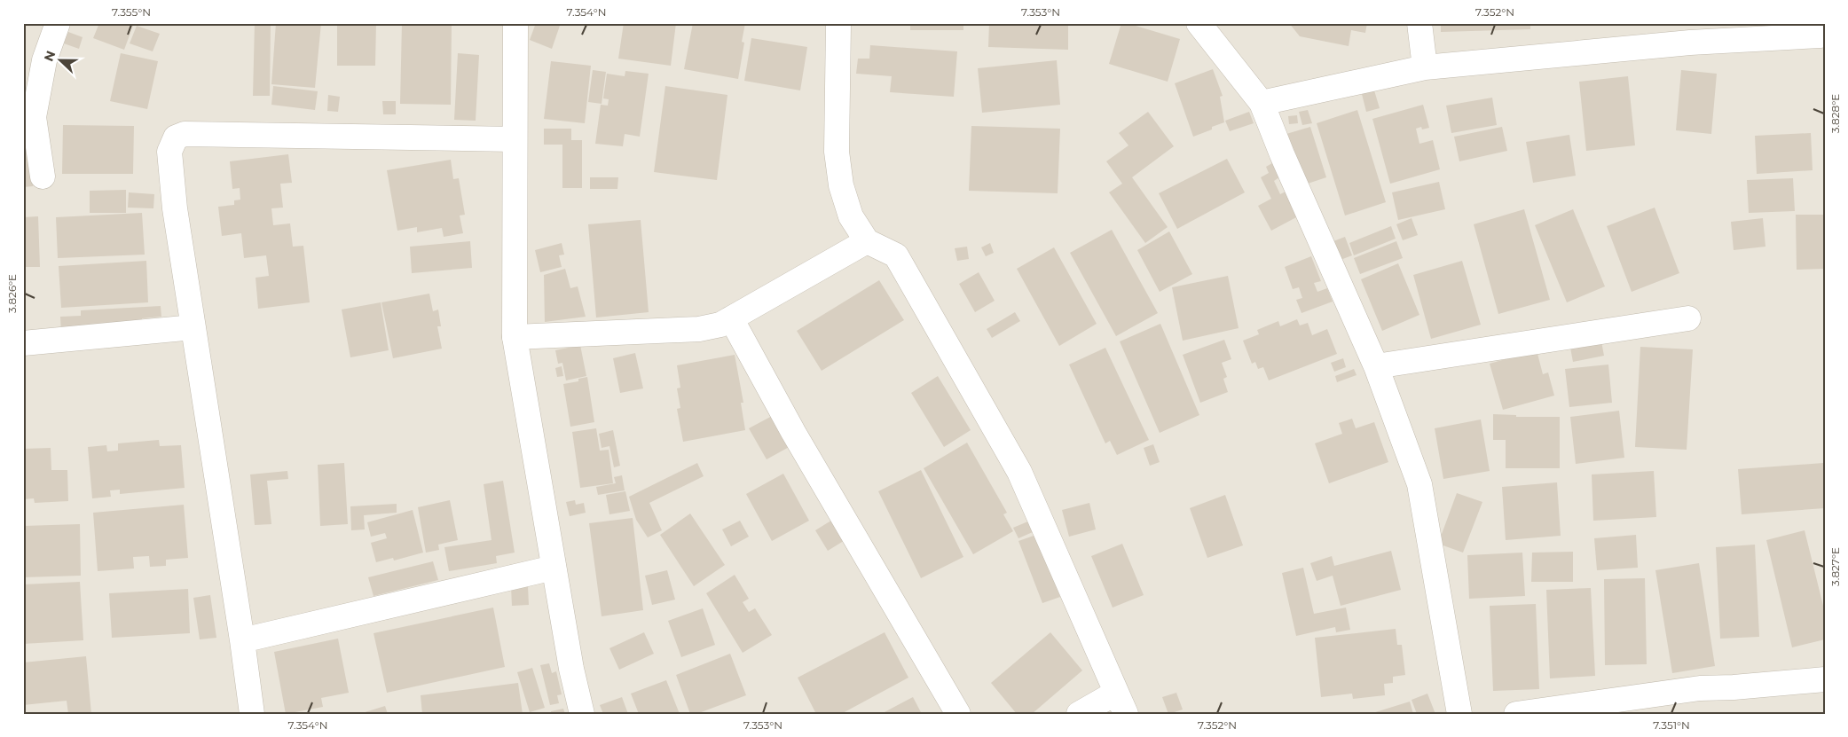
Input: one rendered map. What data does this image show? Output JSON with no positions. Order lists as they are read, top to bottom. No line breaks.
{"north":"left","coordinates":["7.355°N","7.354°N","7.353°N","7.352°N","3.828°E","3.826°E","3.827°E","7.351°N"]}
